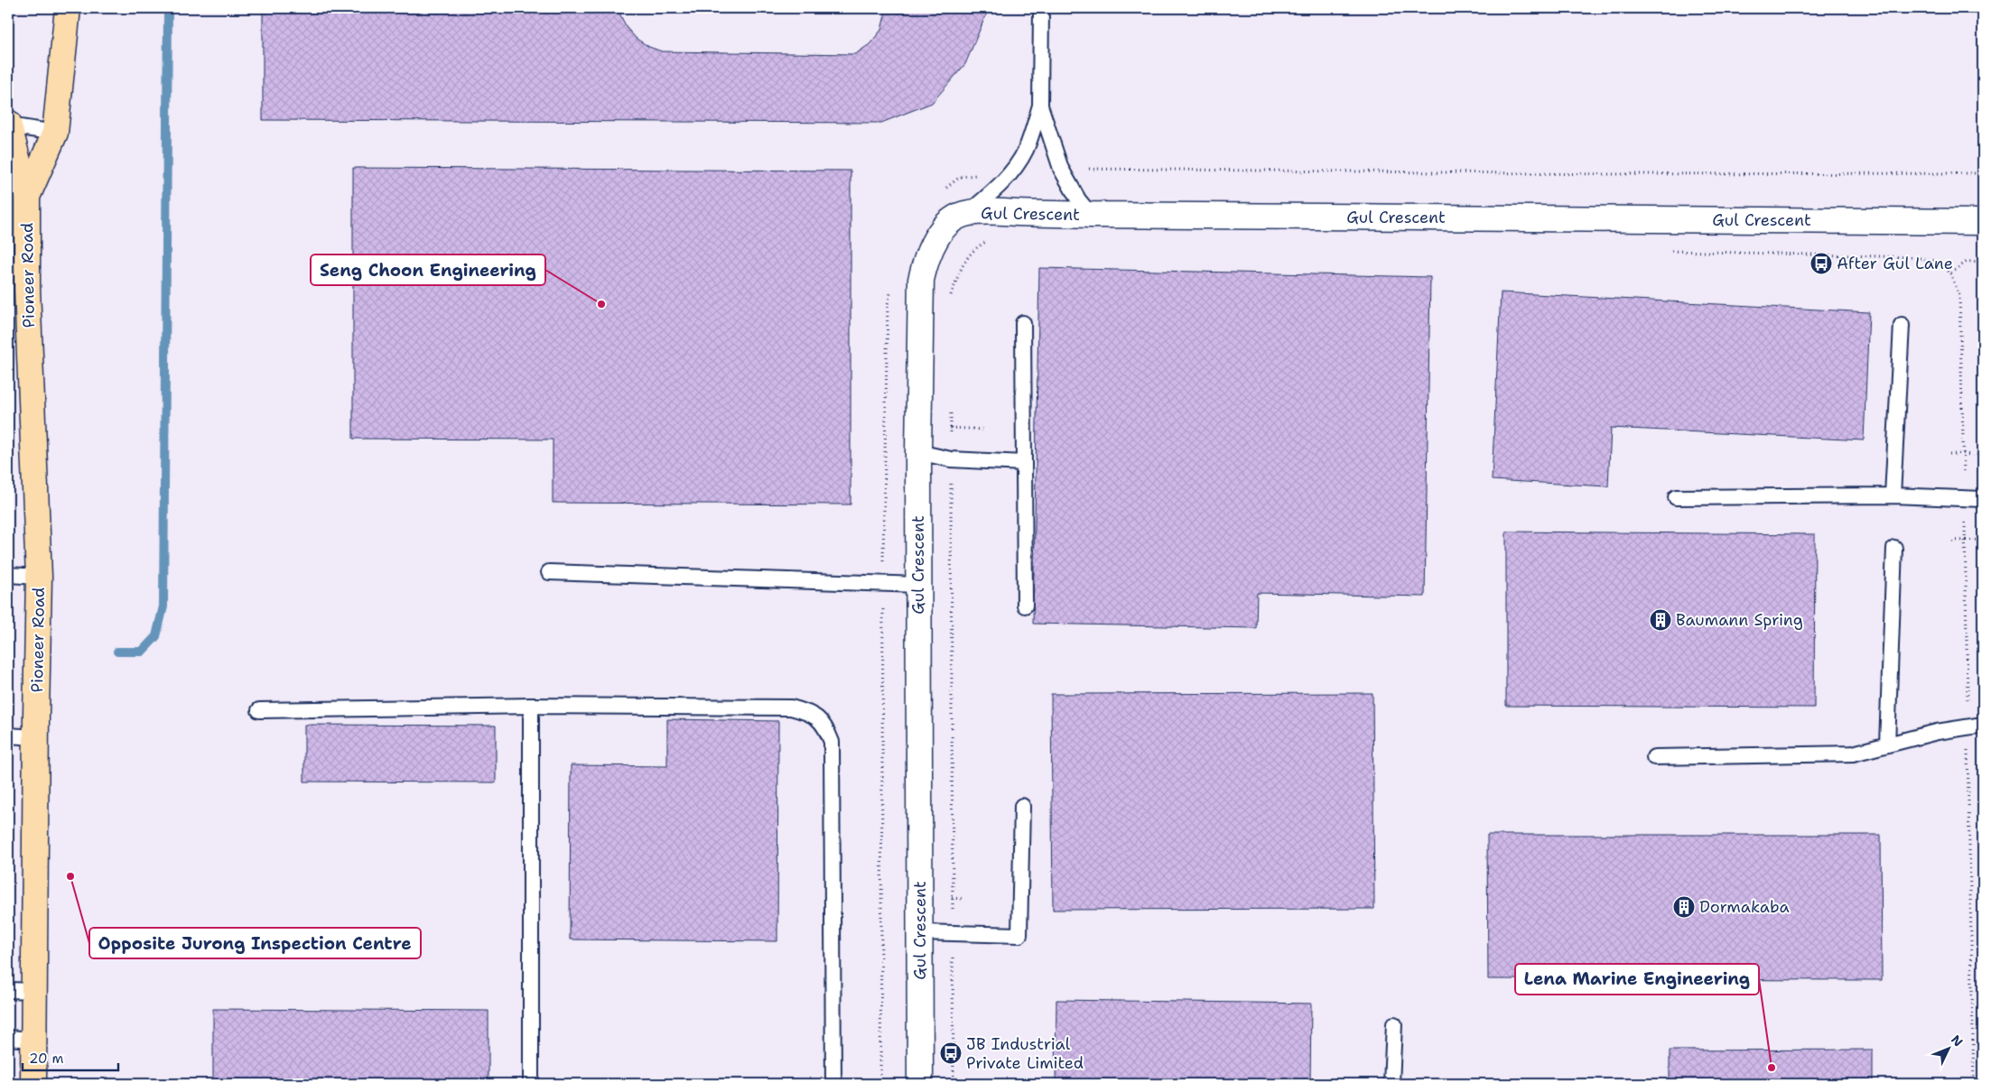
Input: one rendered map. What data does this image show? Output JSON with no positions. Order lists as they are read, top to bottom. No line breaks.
{"streets":{"main road":["Pioneer Road"],"street":["Gul Crescent"]},"places":{"bus stop":["After Gul Lane","JB Industrial Private Limited"],"other":["Seng Choon Engineering","Opposite Jurong Inspection Centre","Lena Marine Engineering"],"building":["Baumann Spring","Dormakaba"]},"scale_bar":"20 m","north":"top right"}
